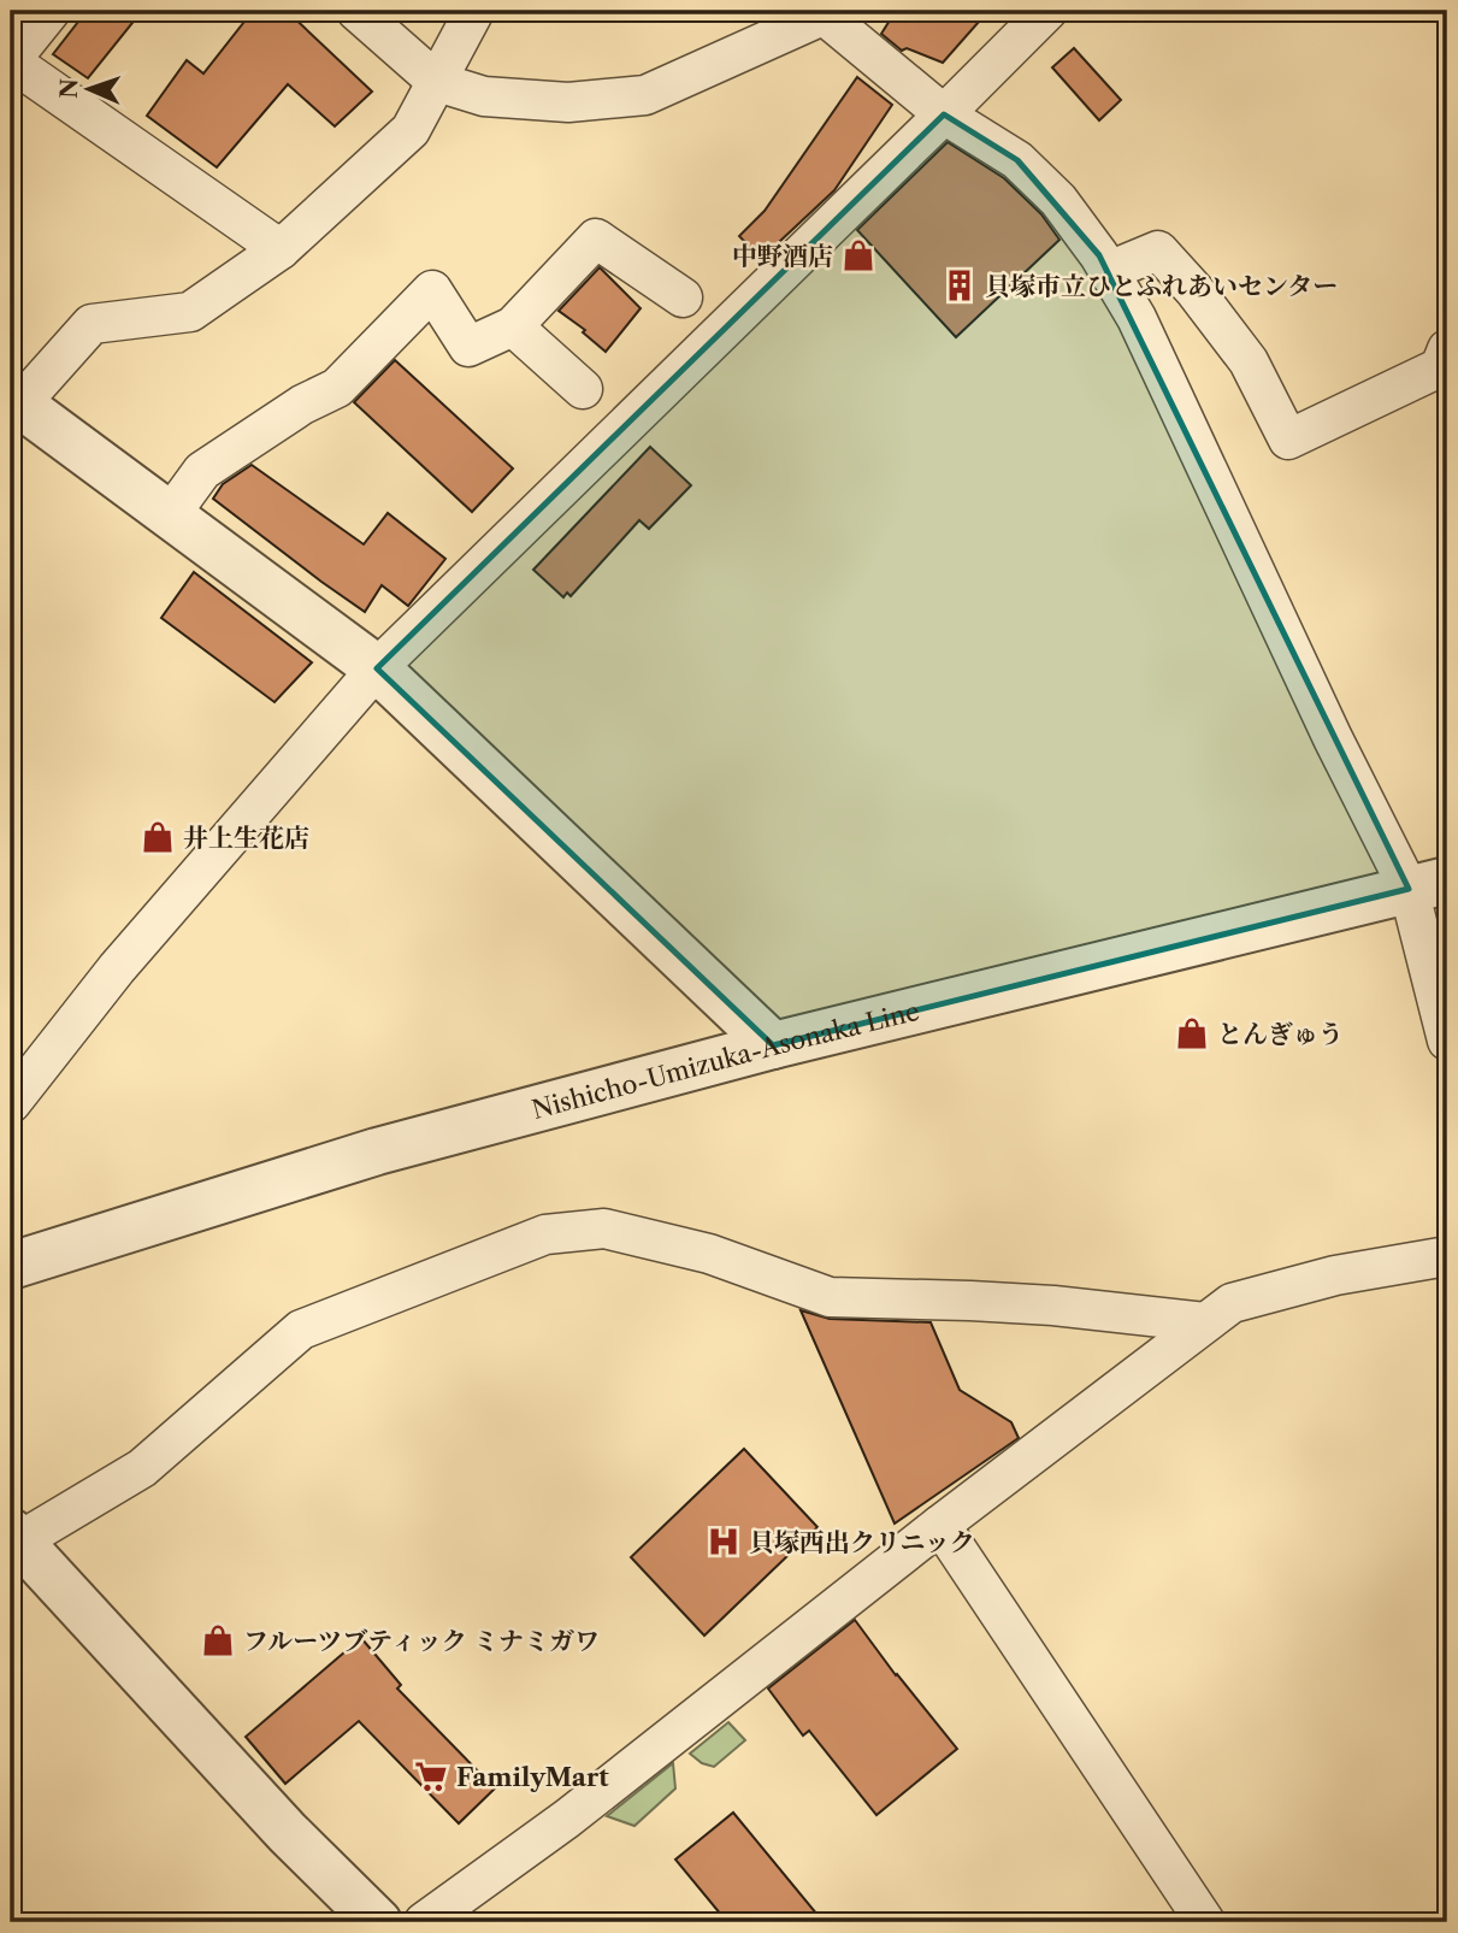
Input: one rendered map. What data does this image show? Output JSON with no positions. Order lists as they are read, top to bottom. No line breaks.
{"streets":{"street":["Nishicho-Umizuka-Asonaka Line"]},"places":{"shop":["中野酒店","井上生花店","とんぎゅう","フルーツブティック ミナミガワ"],"building":["貝塚市立ひとふれあいセンター"],"hospital":["貝塚西出クリニック"],"supermarket":["FamilyMart"]},"north":"left"}
